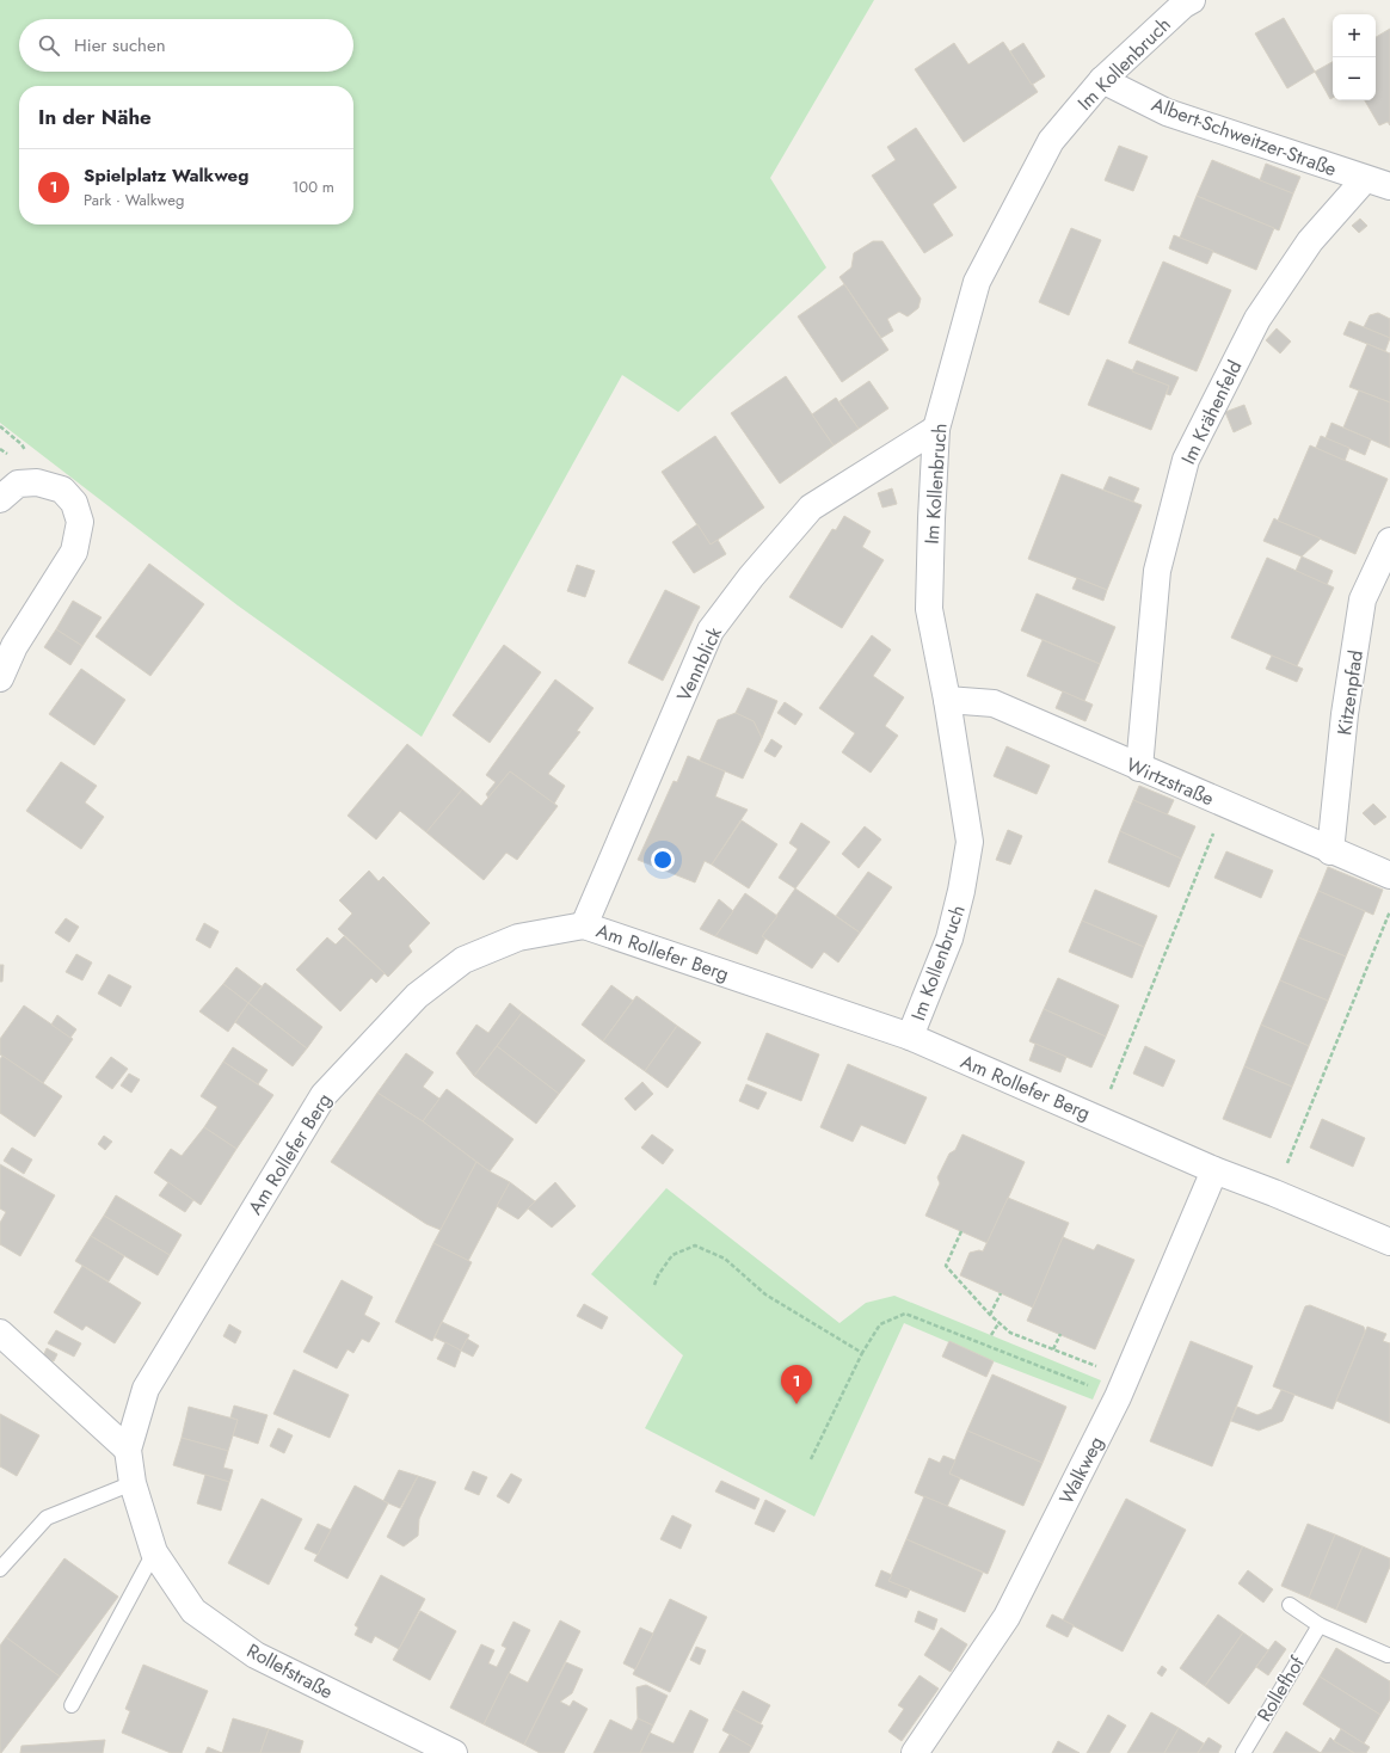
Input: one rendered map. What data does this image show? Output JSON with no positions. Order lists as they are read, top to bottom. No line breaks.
{"streets":{"street":["Im Kollenbruch","Albert-Schweitzer-Straße","Im Krähenfeld","Vennblick","Kitzenpfad","Wirtzstraße","Am Rollefer Berg","Walkweg","Rollefstraße"],"lane":["Rollefhof"]},"crossings":[["Im Kollenbruch","Albert-Schweitzer-Straße"],["Im Kollenbruch","Vennblick"],["Im Kollenbruch","Wirtzstraße"],["Im Kollenbruch","Am Rollefer Berg"],["Albert-Schweitzer-Straße","Im Krähenfeld"],["Im Krähenfeld","Wirtzstraße"],["Vennblick","Am Rollefer Berg"],["Kitzenpfad","Wirtzstraße"],["Am Rollefer Berg","Walkweg"],["Am Rollefer Berg","Rollefstraße"]],"page":{"map_buttons":["+","−"],"search":"Hier suchen","heading":"In der Nähe","list":[{"mark":"1","name":"Spielplatz Walkweg","note":"Park · Walkweg","value":"100 m"}],"pins":"1"}}
